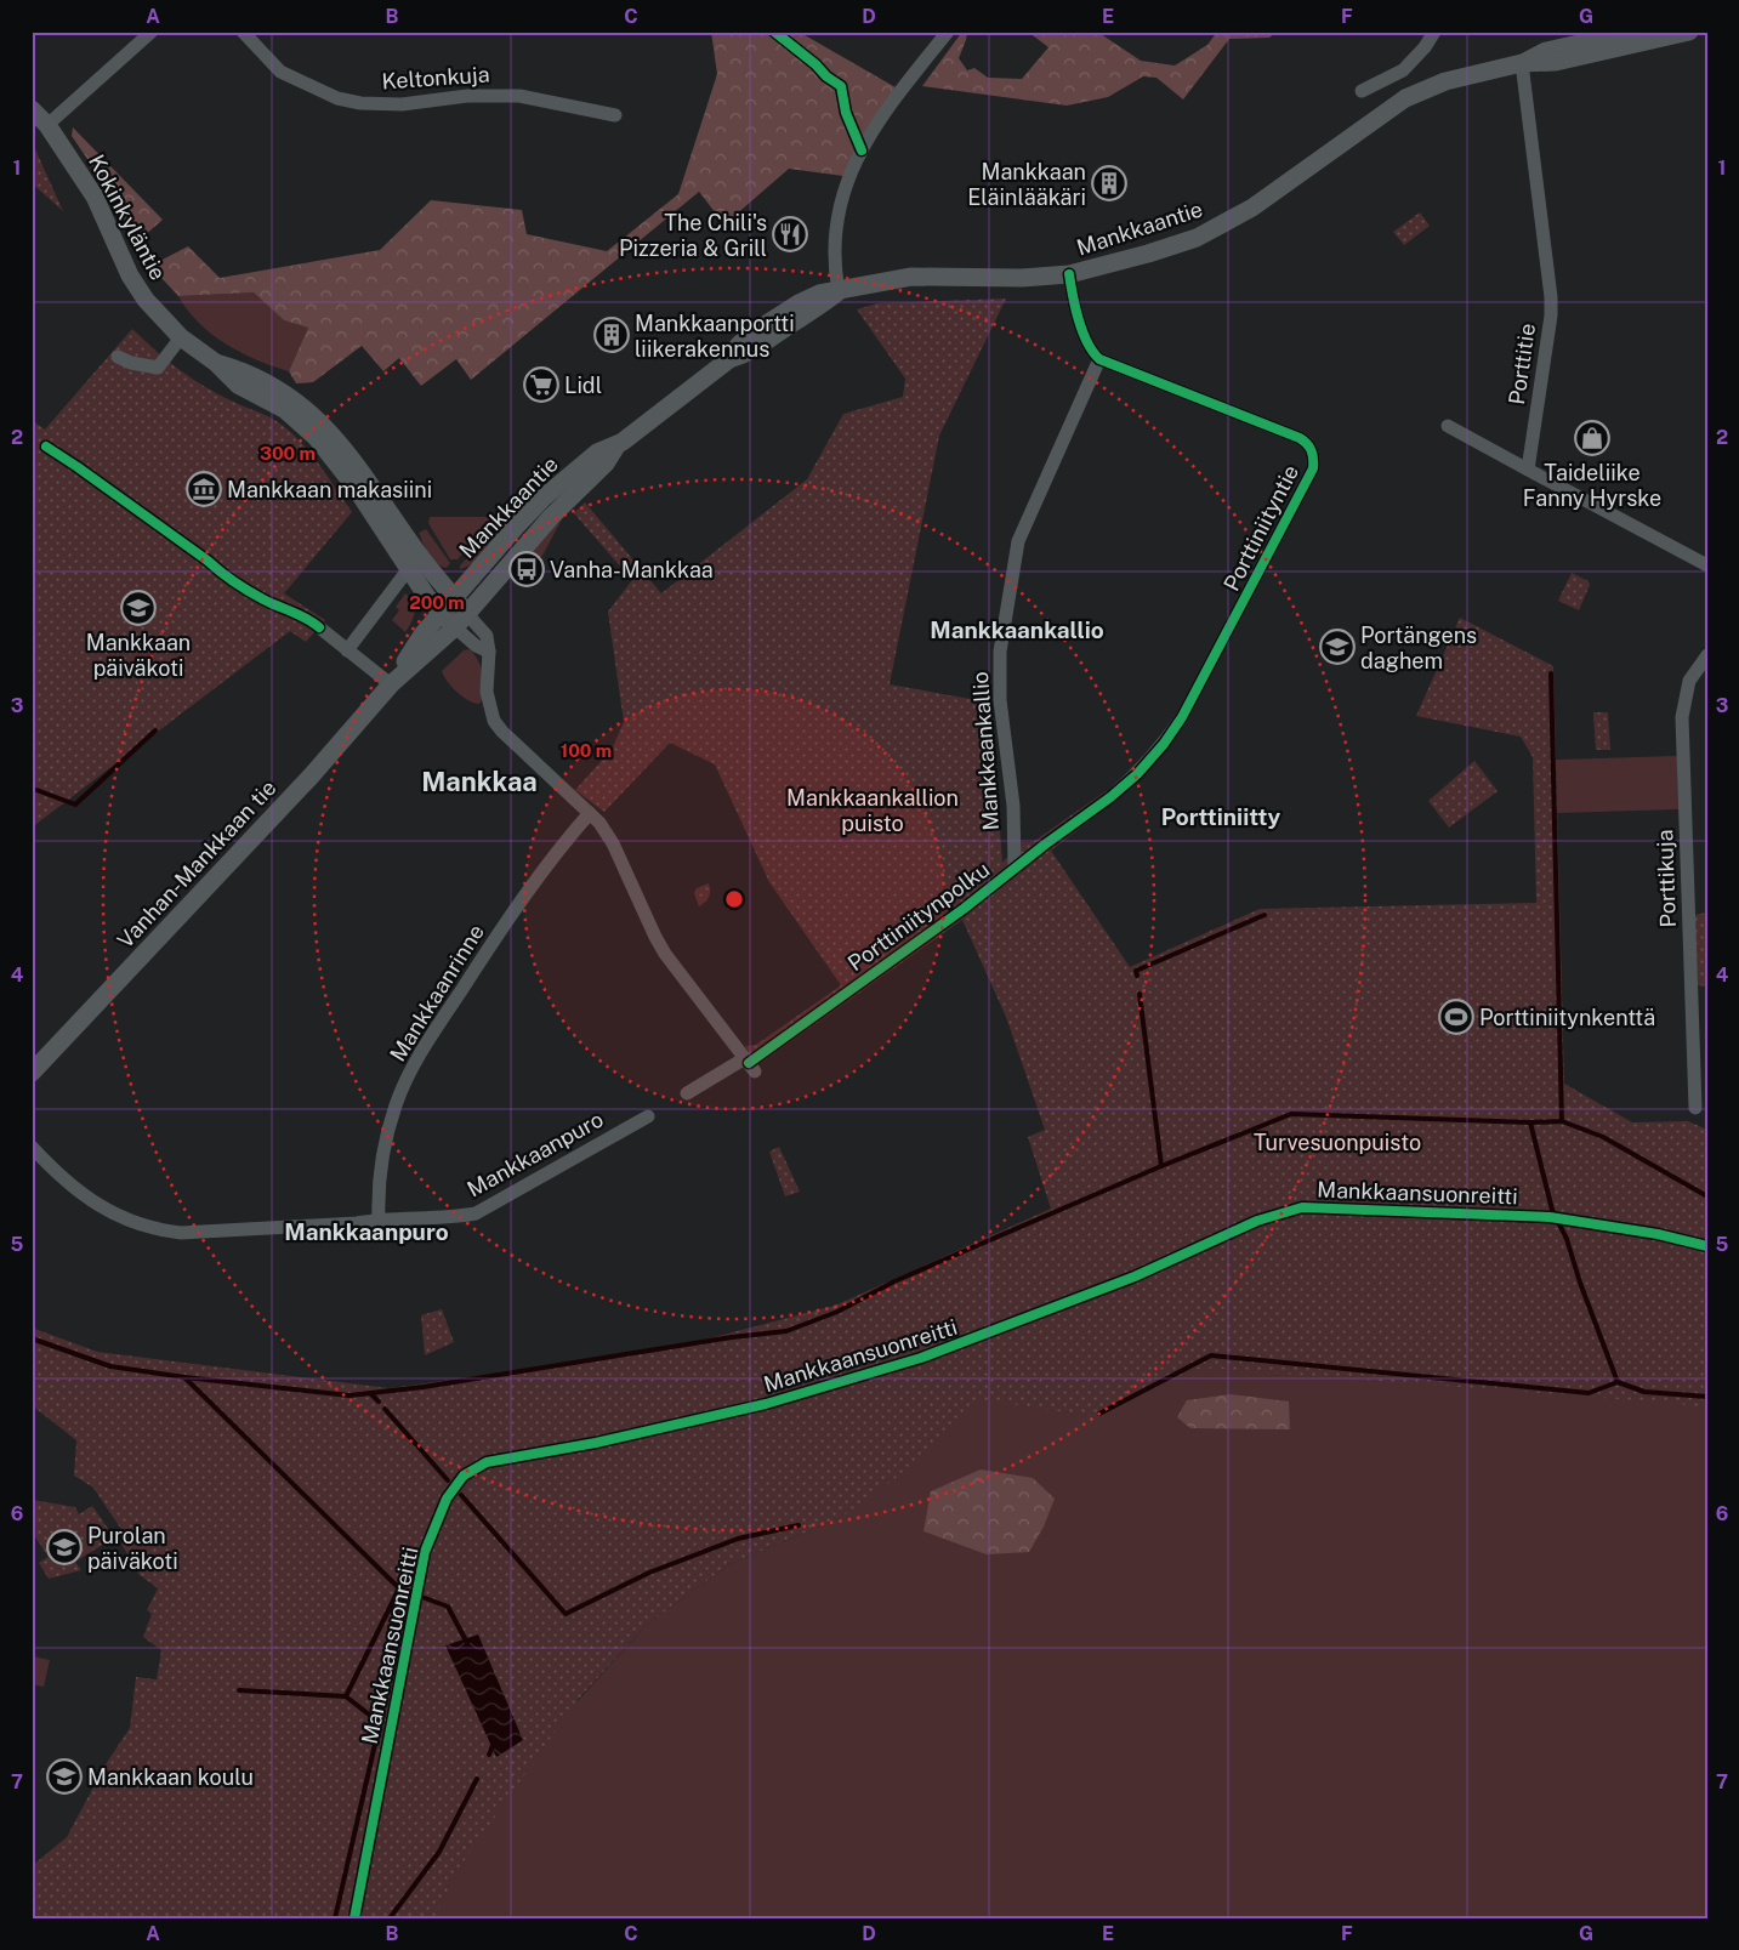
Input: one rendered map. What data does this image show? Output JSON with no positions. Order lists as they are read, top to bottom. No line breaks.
{"streets":{"main road":["Kokinkyläntie","Mankkaantie","Vanhan-Mankkaan tie"],"street":["Keltonkuja","Porttitie","Porttiniityntie","Mankkaankallio","Porttikuja","Mankkaanrinne","Mankkaanpuro"],"cycle path":["Porttiniitynpolku","Mankkaansuonreitti"]},"crossings":[["Kokinkyläntie","Mankkaantie"],["Kokinkyläntie","Vanhan-Mankkaan tie"],["Mankkaantie","Porttitie"],["Mankkaantie","Vanhan-Mankkaan tie"],["Porttiniityntie","Mankkaankallio"],["Mankkaanrinne","Mankkaanpuro"]],"districts":["Mankkaankallio","Mankkaa","Porttiniitty","Mankkaanpuro"],"parks":["Mankkaankallion puisto","Turvesuonpuisto"],"places":{"building":["Mankkaan Eläinlääkäri","Mankkaanportti liikerakennus"],"restaurant":["The Chili's Pizzeria & Grill"],"supermarket":["Lidl"],"shop":["Taideliike Fanny Hyrske"],"museum":["Mankkaan makasiini"],"bus stop":["Vanha-Mankkaa"],"school or university":["Mankkaan päiväkoti","Portängens daghem","Purolan päiväkoti","Mankkaan koulu"],"sports":["Porttiniitynkenttä"]},"grid":{"columns":["A","B","C","D","E","F","G"],"rows":["1","2","3","4","5","6","7"]},"rings":["300 m","200 m","100 m"]}
